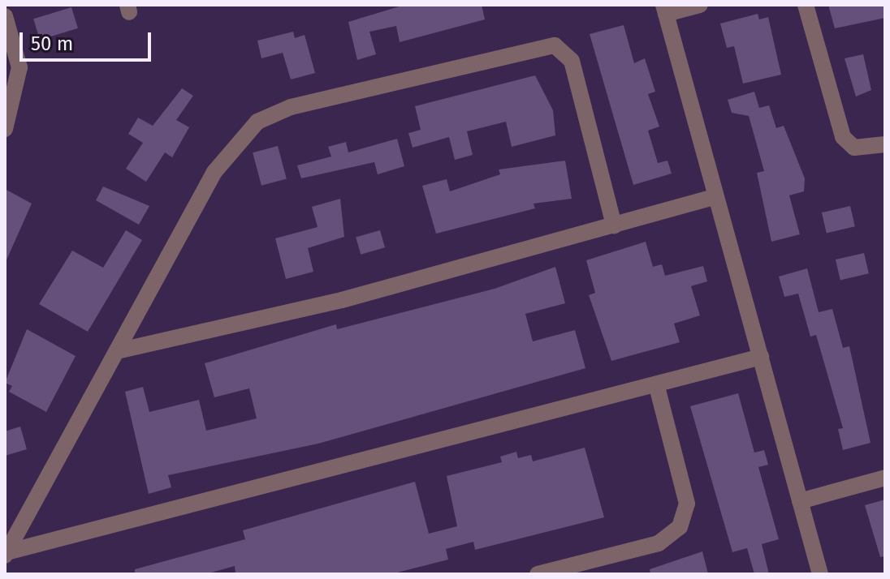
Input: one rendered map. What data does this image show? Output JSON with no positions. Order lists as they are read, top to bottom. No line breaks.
{"scale_bar":"50 m"}
